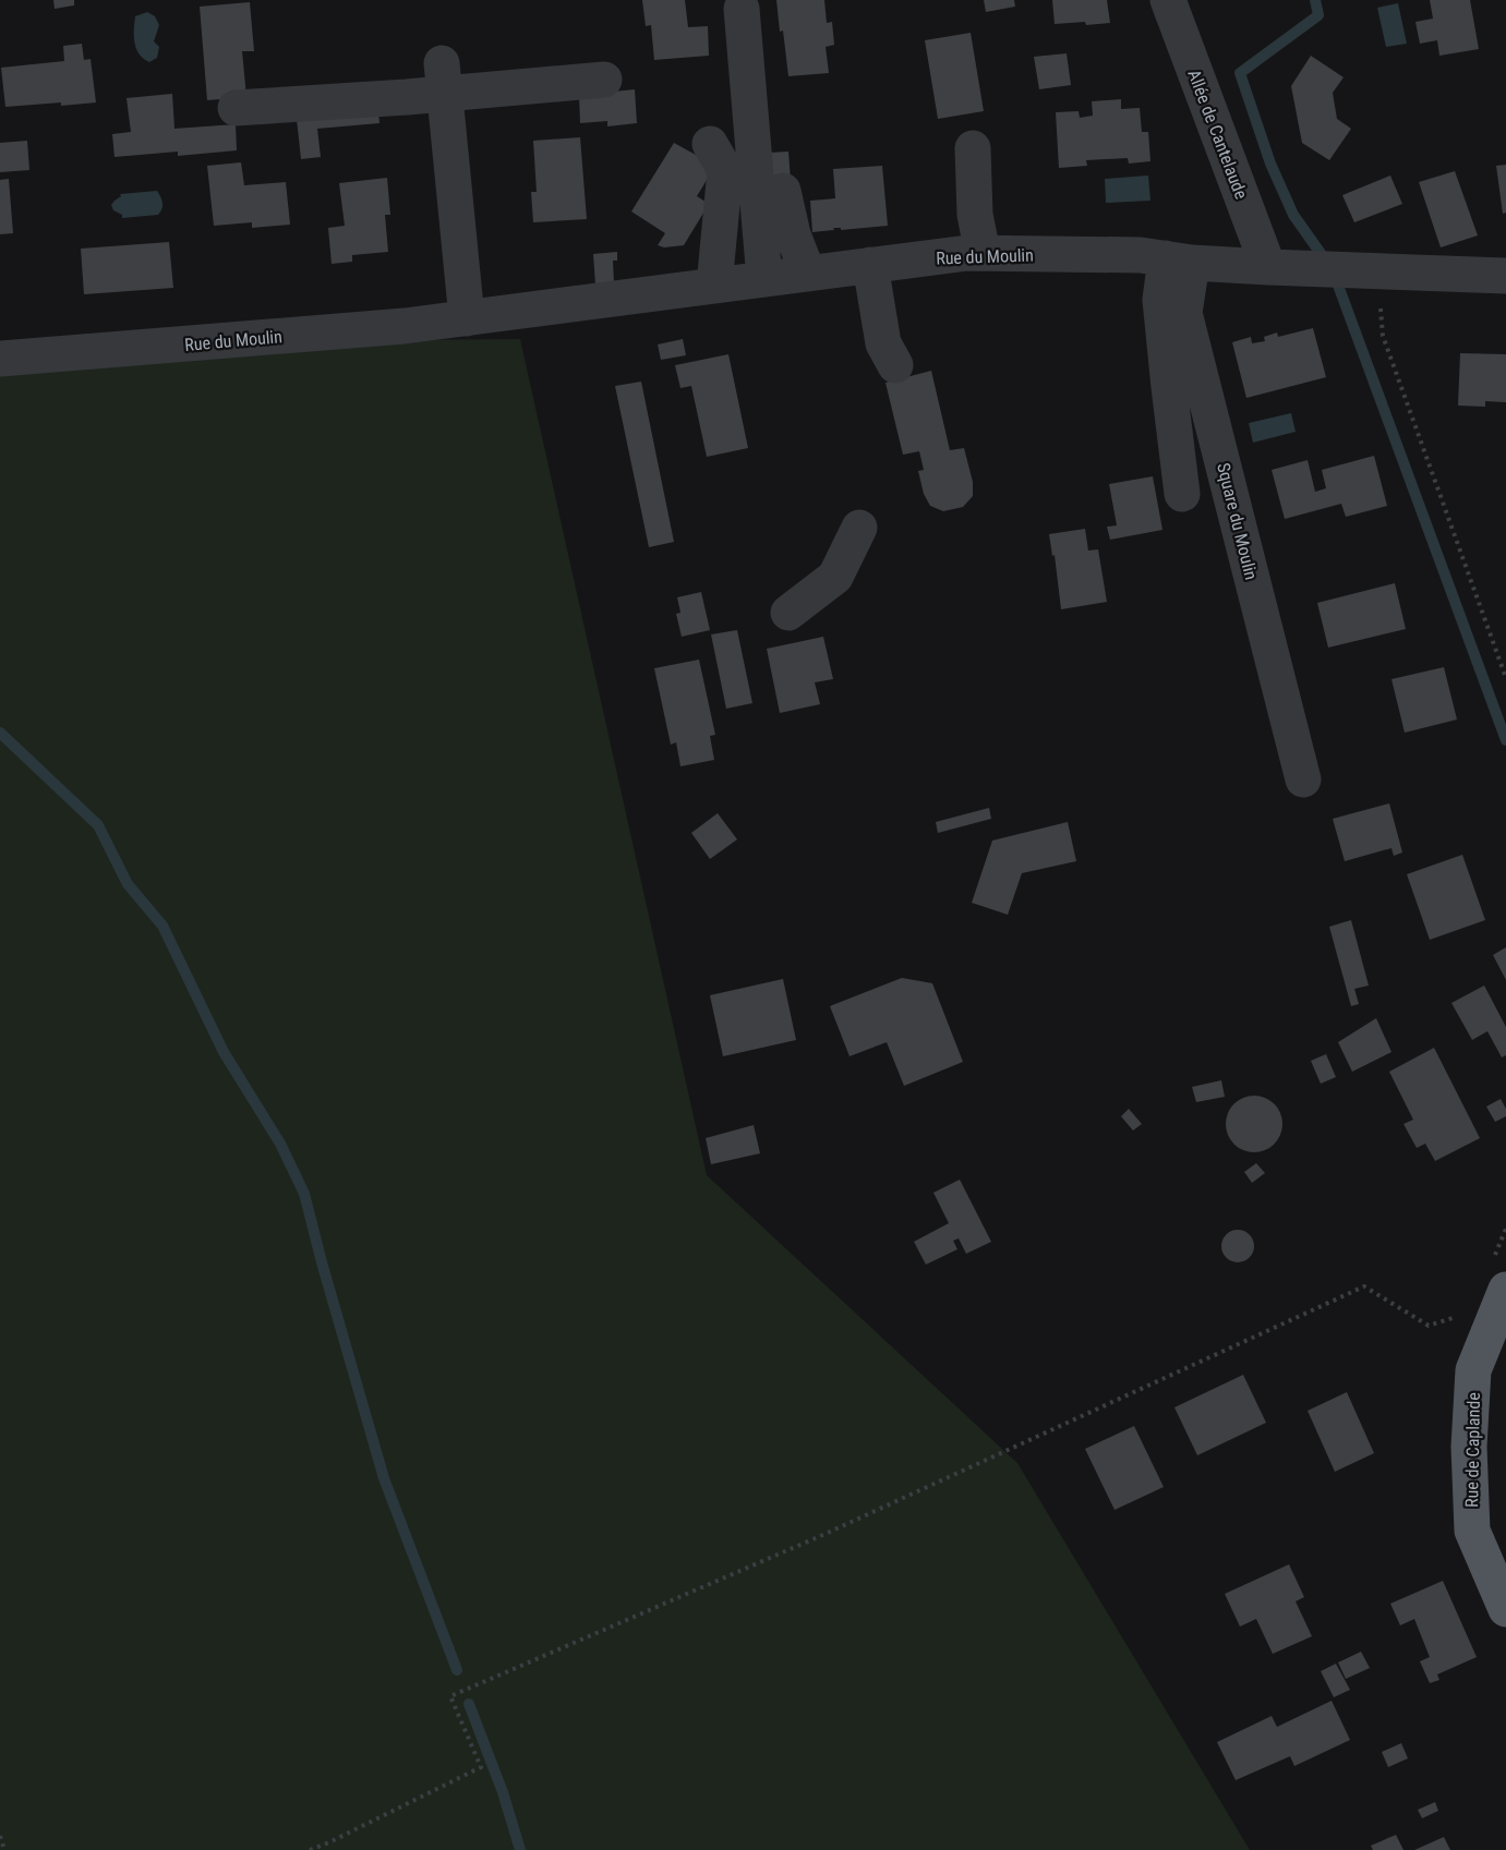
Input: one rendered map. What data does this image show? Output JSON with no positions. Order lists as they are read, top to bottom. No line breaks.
{"streets":{"main road":["Rue de Caplande"],"street":["Allée de Cantelaude","Rue du Moulin","Square du Moulin"]},"crossings":[["Allée de Cantelaude","Rue du Moulin"],["Rue du Moulin","Square du Moulin"]]}
